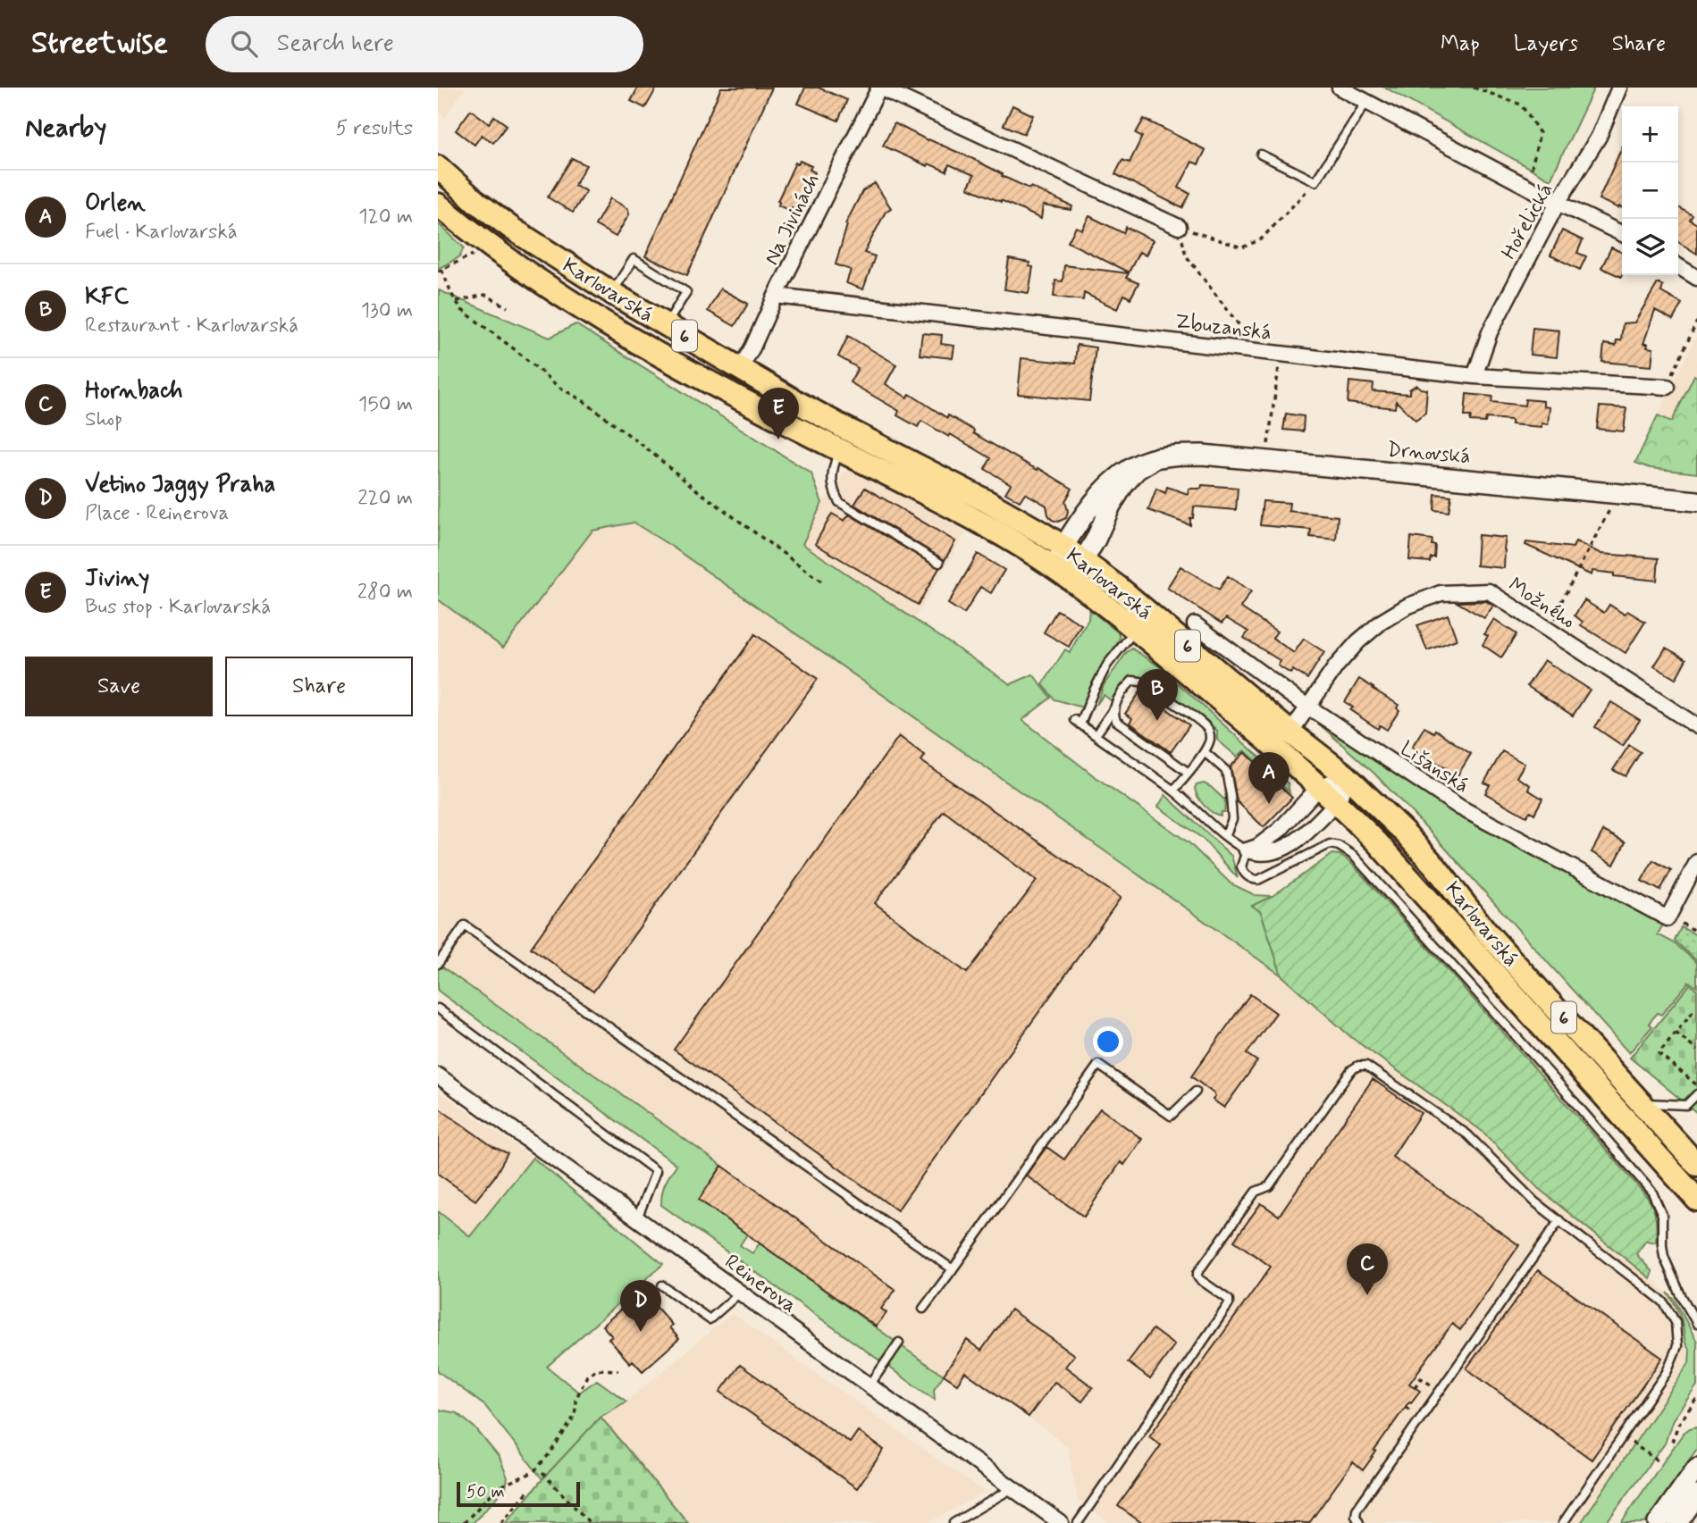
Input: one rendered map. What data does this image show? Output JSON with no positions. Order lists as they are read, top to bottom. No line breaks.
{"streets":{"main road":["Karlovarská","6","Drnovská"],"street":["Na Jivinách","Hořelická","Zbuzanská","Možného","Lišanská","Reinerova"]},"crossings":[["Na Jivinách","Karlovarská"],["Na Jivinách","Zbuzanská"],["Hořelická","Zbuzanská"],["Karlovarská","Drnovská"],["Karlovarská","Možného"],["Možného","Lišanská"]],"scale_bar":"50 m","page":{"header":"Streetwise","search":"Search here","nav":["Map","Layers","Share"],"heading":["Nearby","5 results"],"map_buttons":["+","−"],"list":[{"mark":"A","name":"Orlen","note":"Fuel · Karlovarská","value":"120 m"},{"mark":"B","name":"KFC","note":"Restaurant · Karlovarská","value":"130 m"},{"mark":"C","name":"Hornbach","note":"Shop","value":"150 m"},{"mark":"D","name":"Vetino Jaggy Praha","note":"Place · Reinerova","value":"220 m"},{"mark":"E","name":"Jiviny","note":"Bus stop · Karlovarská","value":"280 m"}],"pins":["E","B","A","C","D"],"buttons":["Save","Share"],"scale":"50 m"}}
